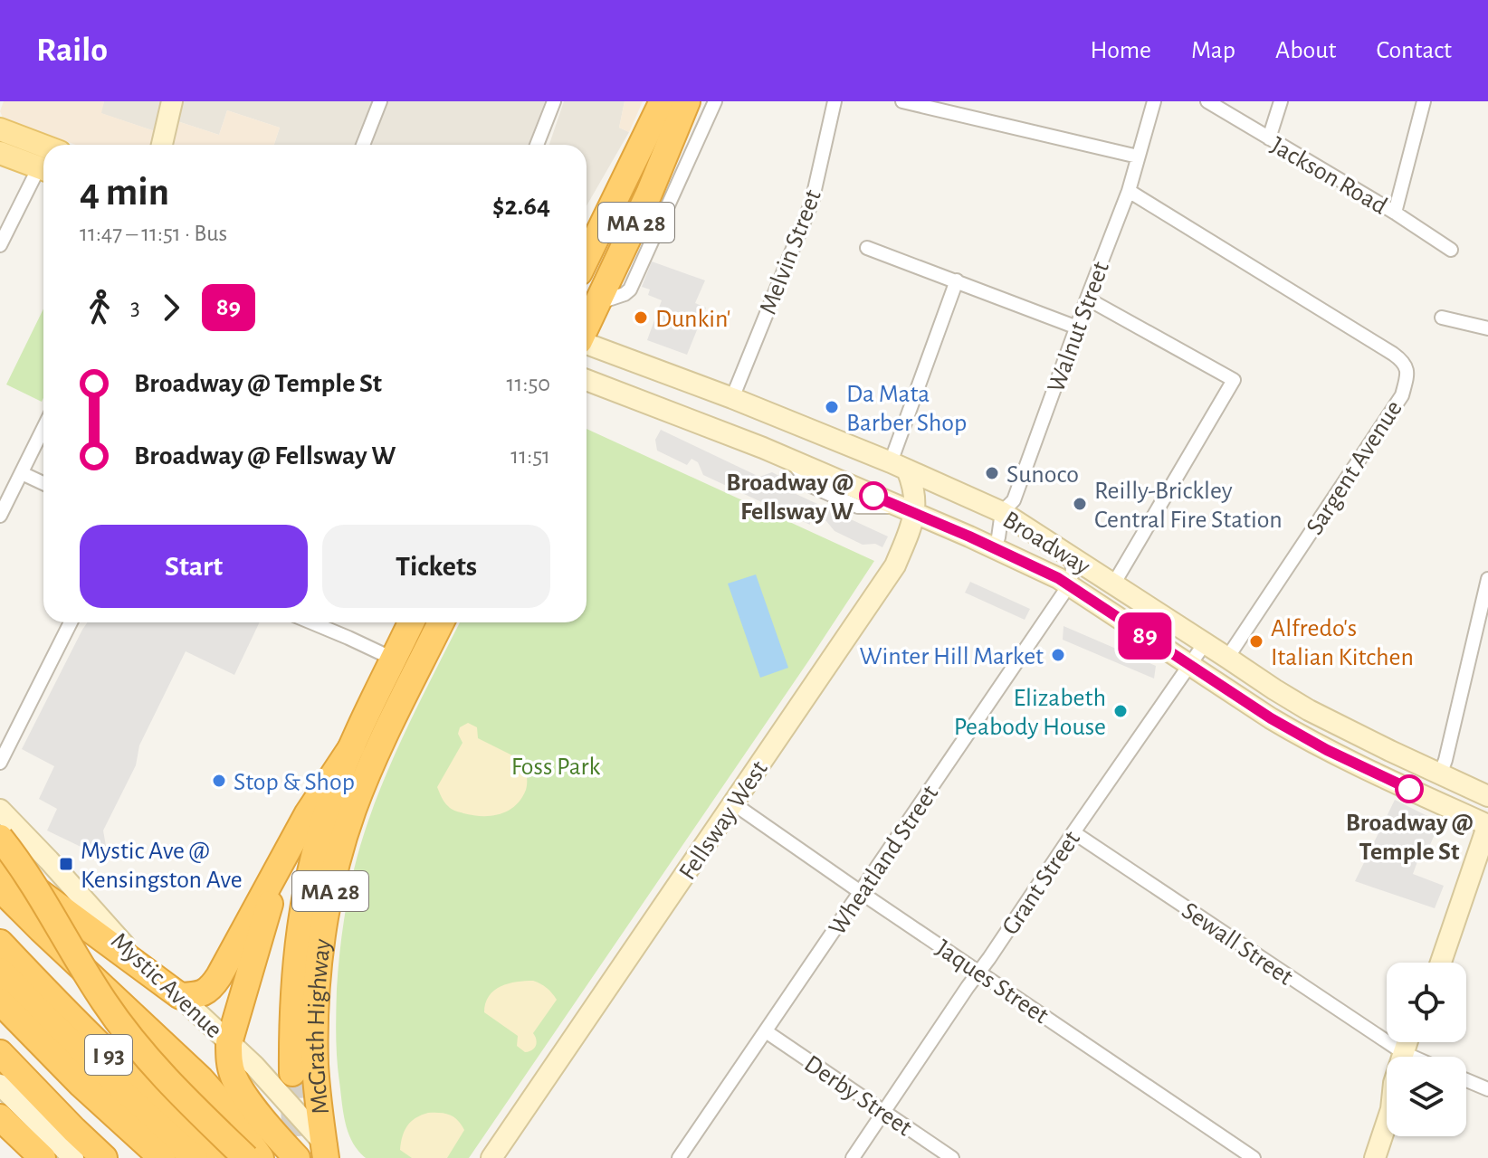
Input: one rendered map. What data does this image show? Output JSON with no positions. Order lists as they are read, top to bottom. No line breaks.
{"streets":{"highway":["MA 28","McGrath Highway","I 93"],"main road":["Broadway","Fellsway West","Mystic Avenue"],"street":["Jackson Road","Melvin Street","Walnut Street","Sargent Avenue","Wheatland Street","Grant Street","Sewall Street","Jaques Street","Derby Street"]},"crossings":[["Melvin Street","Broadway"],["Walnut Street","Sargent Avenue"],["Walnut Street","Broadway"],["Sargent Avenue","Broadway"],["Broadway","Fellsway West"],["Broadway","Wheatland Street"],["Broadway","Grant Street"],["Fellsway West","Jaques Street"],["Wheatland Street","Jaques Street"],["Wheatland Street","Derby Street"],["Grant Street","Sewall Street"],["Grant Street","Jaques Street"],["Grant Street","Derby Street"],["Mystic Avenue","McGrath Highway"]],"parks":["Foss Park"],"places":{"other":["Dunkin'","Da Mata Barber Shop","Sunoco","Broadway @ Fellsway W","Reilly-Brickley Central Fire Station","Alfredo's Italian Kitchen","Winter Hill Market","Elizabeth Peabody House","Stop & Shop","Broadway @ Temple St"],"transit":["Mystic Ave @ Kensingston Ave"]},"lines":["bus line 89"],"page":{"header":"Railo","nav":["Home","Map","About","Contact"],"on_map":"89","heading":["4 min","11:47 – 11:51 · Bus","$2.64"],"legs":["3","89"],"list":[{"name":"Broadway @ Temple St","value":"11:50"},{"name":"Broadway @ Fellsway W","value":"11:51"}],"buttons":["Start","Tickets"]}}
